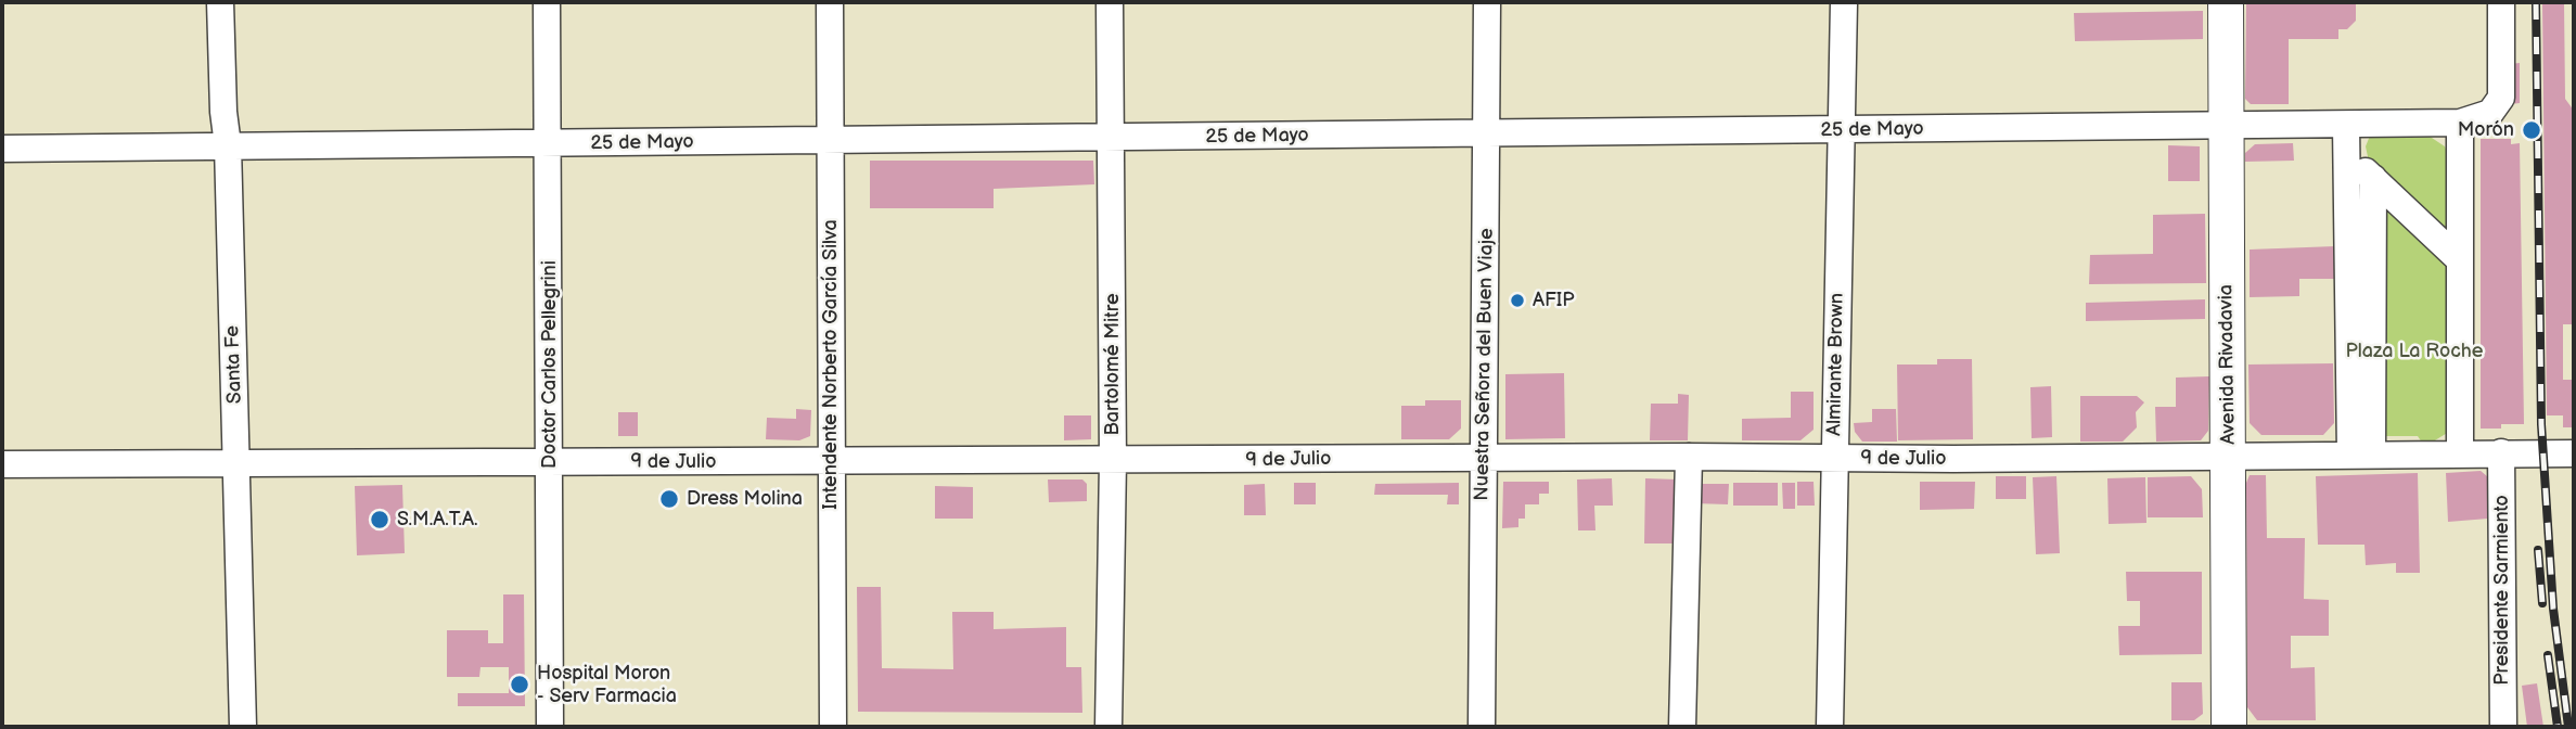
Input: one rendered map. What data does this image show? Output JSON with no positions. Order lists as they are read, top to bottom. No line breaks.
{"streets":{"main road":["Avenida Rivadavia"],"street":["25 de Mayo","Santa Fe","Doctor Carlos Pellegrini","Intendente Norberto García Silva","Bartolomé Mitre","Nuestra Señora del Buen Viaje","Almirante Brown","9 de Julio","Presidente Sarmiento"]},"crossings":[["25 de Mayo","Santa Fe"],["25 de Mayo","Doctor Carlos Pellegrini"],["25 de Mayo","Intendente Norberto García Silva"],["25 de Mayo","Bartolomé Mitre"],["25 de Mayo","Nuestra Señora del Buen Viaje"],["25 de Mayo","Almirante Brown"],["25 de Mayo","Avenida Rivadavia"],["Santa Fe","9 de Julio"],["Doctor Carlos Pellegrini","9 de Julio"],["Intendente Norberto García Silva","9 de Julio"],["Bartolomé Mitre","9 de Julio"],["Nuestra Señora del Buen Viaje","9 de Julio"],["Almirante Brown","9 de Julio"],["Avenida Rivadavia","9 de Julio"],["9 de Julio","Presidente Sarmiento"]],"parks":["Plaza La Roche"],"places":["Morón","AFIP","Dress Molina","S.M.A.T.A.","Hospital Moron - Serv Farmacia"]}
